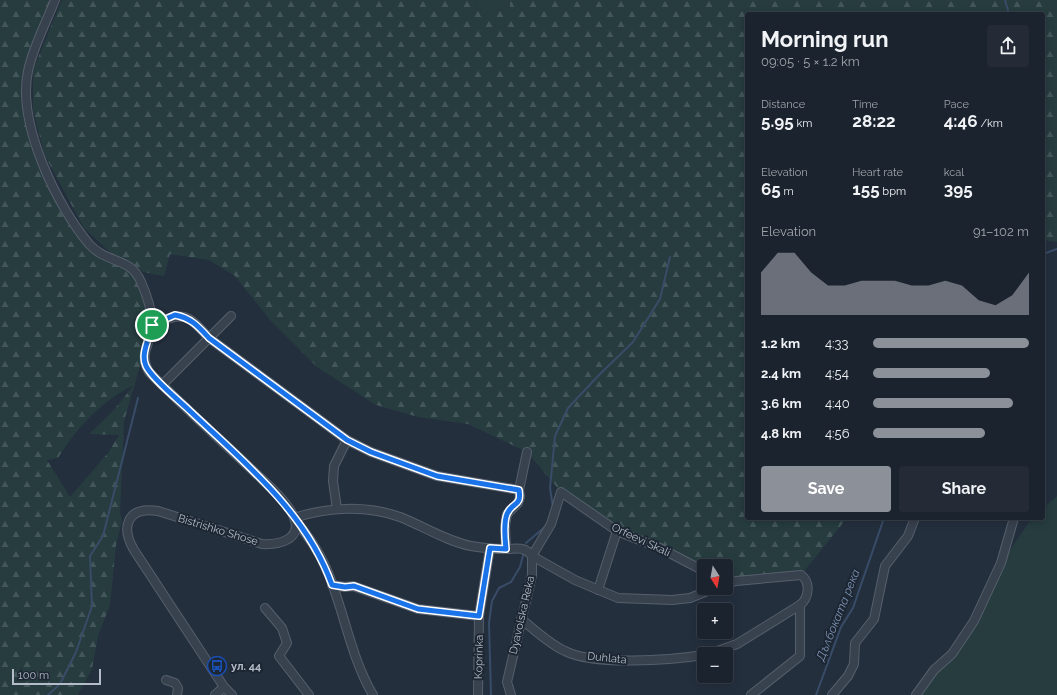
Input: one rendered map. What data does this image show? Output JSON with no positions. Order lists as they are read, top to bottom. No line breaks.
{"streets":{"street":["Bistrishko Shose","Orfeevi Skali","Dyavolska Reka","Koprinka","Duhlata"]},"crossings":[["Orfeevi Skali","Dyavolska Reka"],["Dyavolska Reka","Duhlata"]],"water":["Дълбоката река"],"places":{"bus stop":["ул. 44"]},"scale_bar":"100 m","north":"bottom","page":{"heading":["Morning run","09:05 · 5 × 1.2 km"],"stats":[["Distance","5.95 km"],["Time","28:22"],["Pace","4:46 /km"],["Elevation","65 m"],["Heart rate","155 bpm"],["kcal","395"]],"chart":["Elevation","91–102 m"],"list":[{"name":"1.2 km","note":"4:33"},{"name":"2.4 km","note":"4:54"},{"name":"3.6 km","note":"4:40"},{"name":"4.8 km","note":"4:56"}],"buttons":["Save","Share"],"map_buttons":["+","−"],"scale":"100 m"}}
